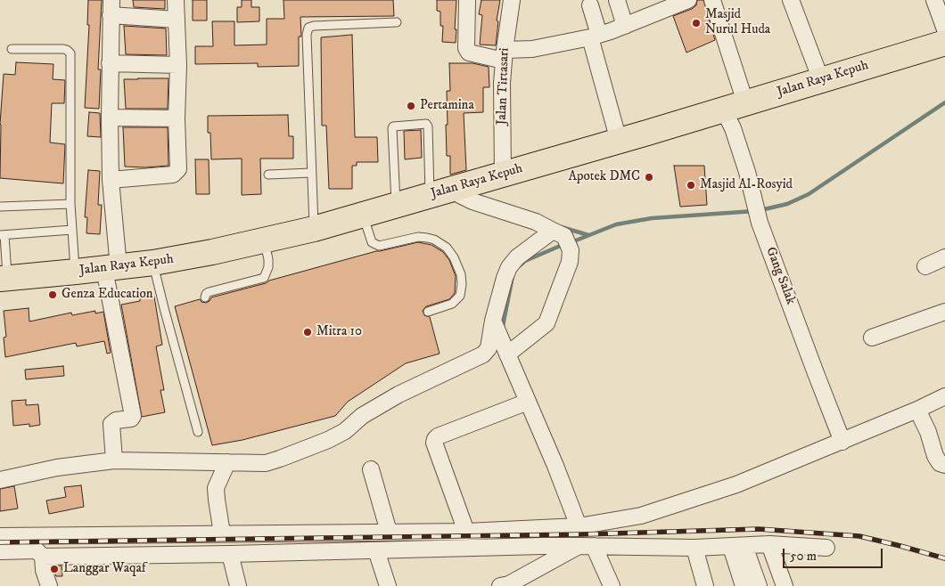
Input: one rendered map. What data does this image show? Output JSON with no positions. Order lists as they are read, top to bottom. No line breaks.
{"streets":{"main road":["Jalan Raya Kepuh"],"street":["Jalan Tirtasari","Gang Salak"]},"crossings":[["Jalan Raya Kepuh","Jalan Tirtasari"],["Jalan Raya Kepuh","Gang Salak"]],"places":["Masjid Nurul Huda","Pertamina","Apotek DMC","Masjid Al-Rosyid","Genza Education","Mitra 10","Langgar Waqaf"],"scale_bar":"50 m"}
